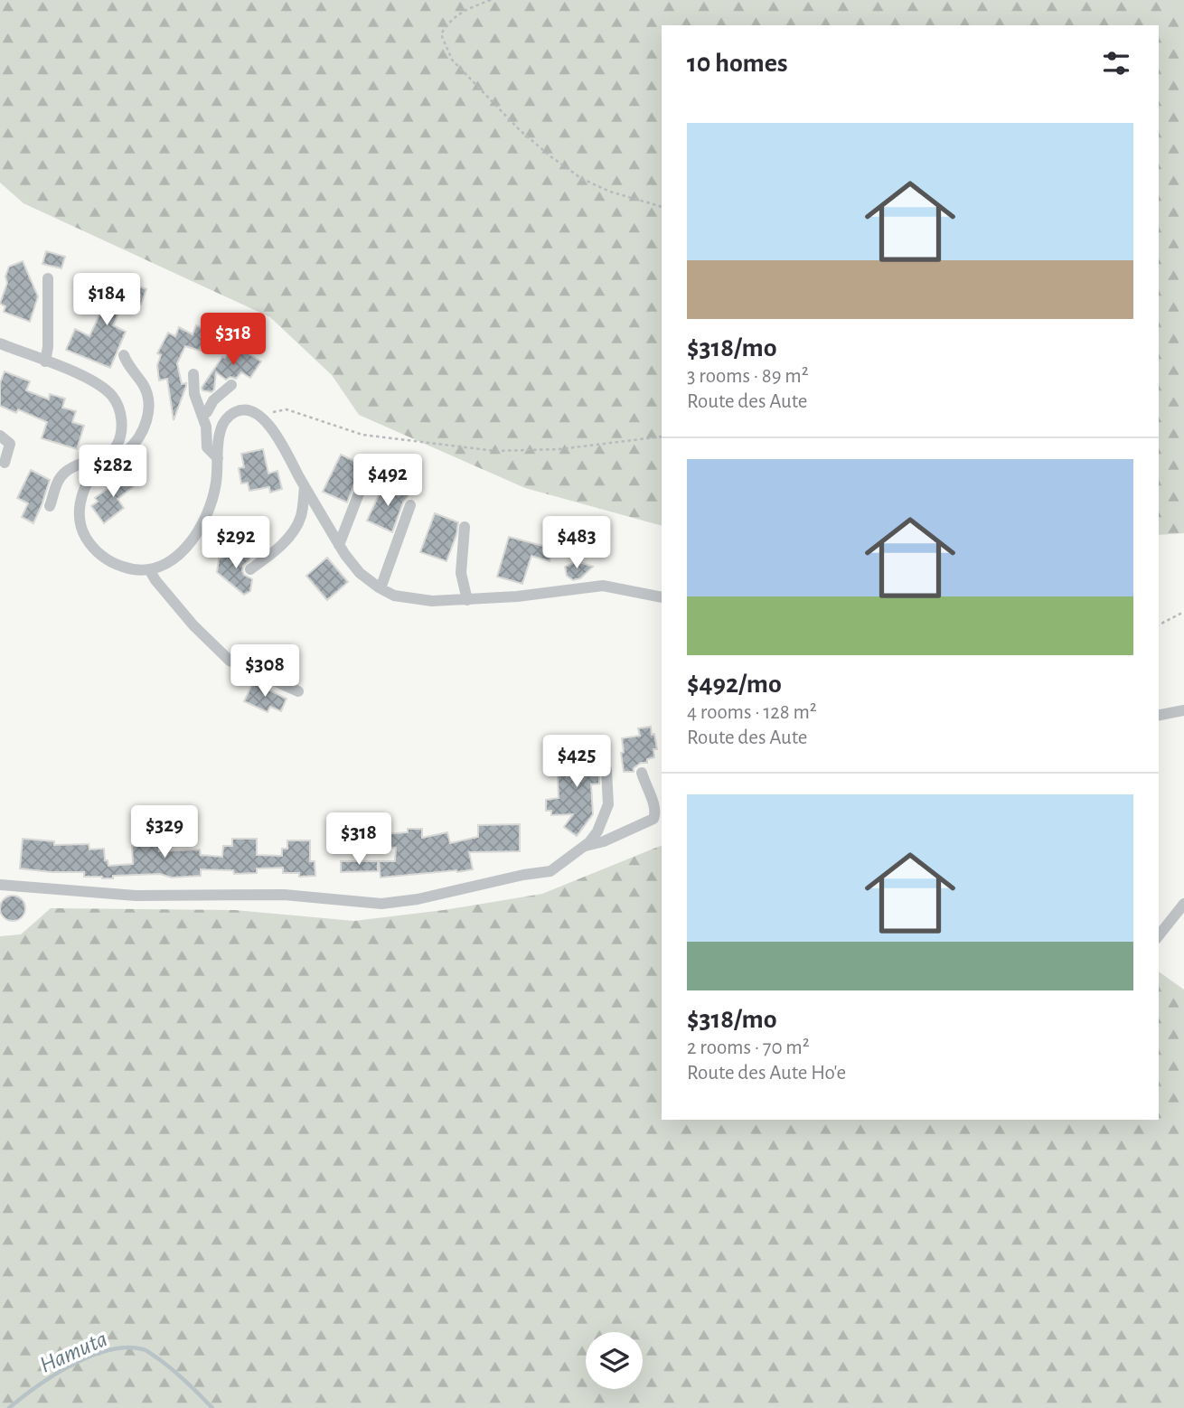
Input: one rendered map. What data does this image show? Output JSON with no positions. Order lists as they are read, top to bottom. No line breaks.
{"water":["Hamuta"],"page":{"heading":"10 homes","list":[{"name":"$318/mo","note":"3 rooms · 89 m² · Route des Aute"},{"name":"$492/mo","note":"4 rooms · 128 m² · Route des Aute"},{"name":"$318/mo","note":"2 rooms · 70 m² · Route des Aute Ho'e"}],"price":["$184","$318","$282","$492","$292","$483","$308","$425","$329","$318"]}}
